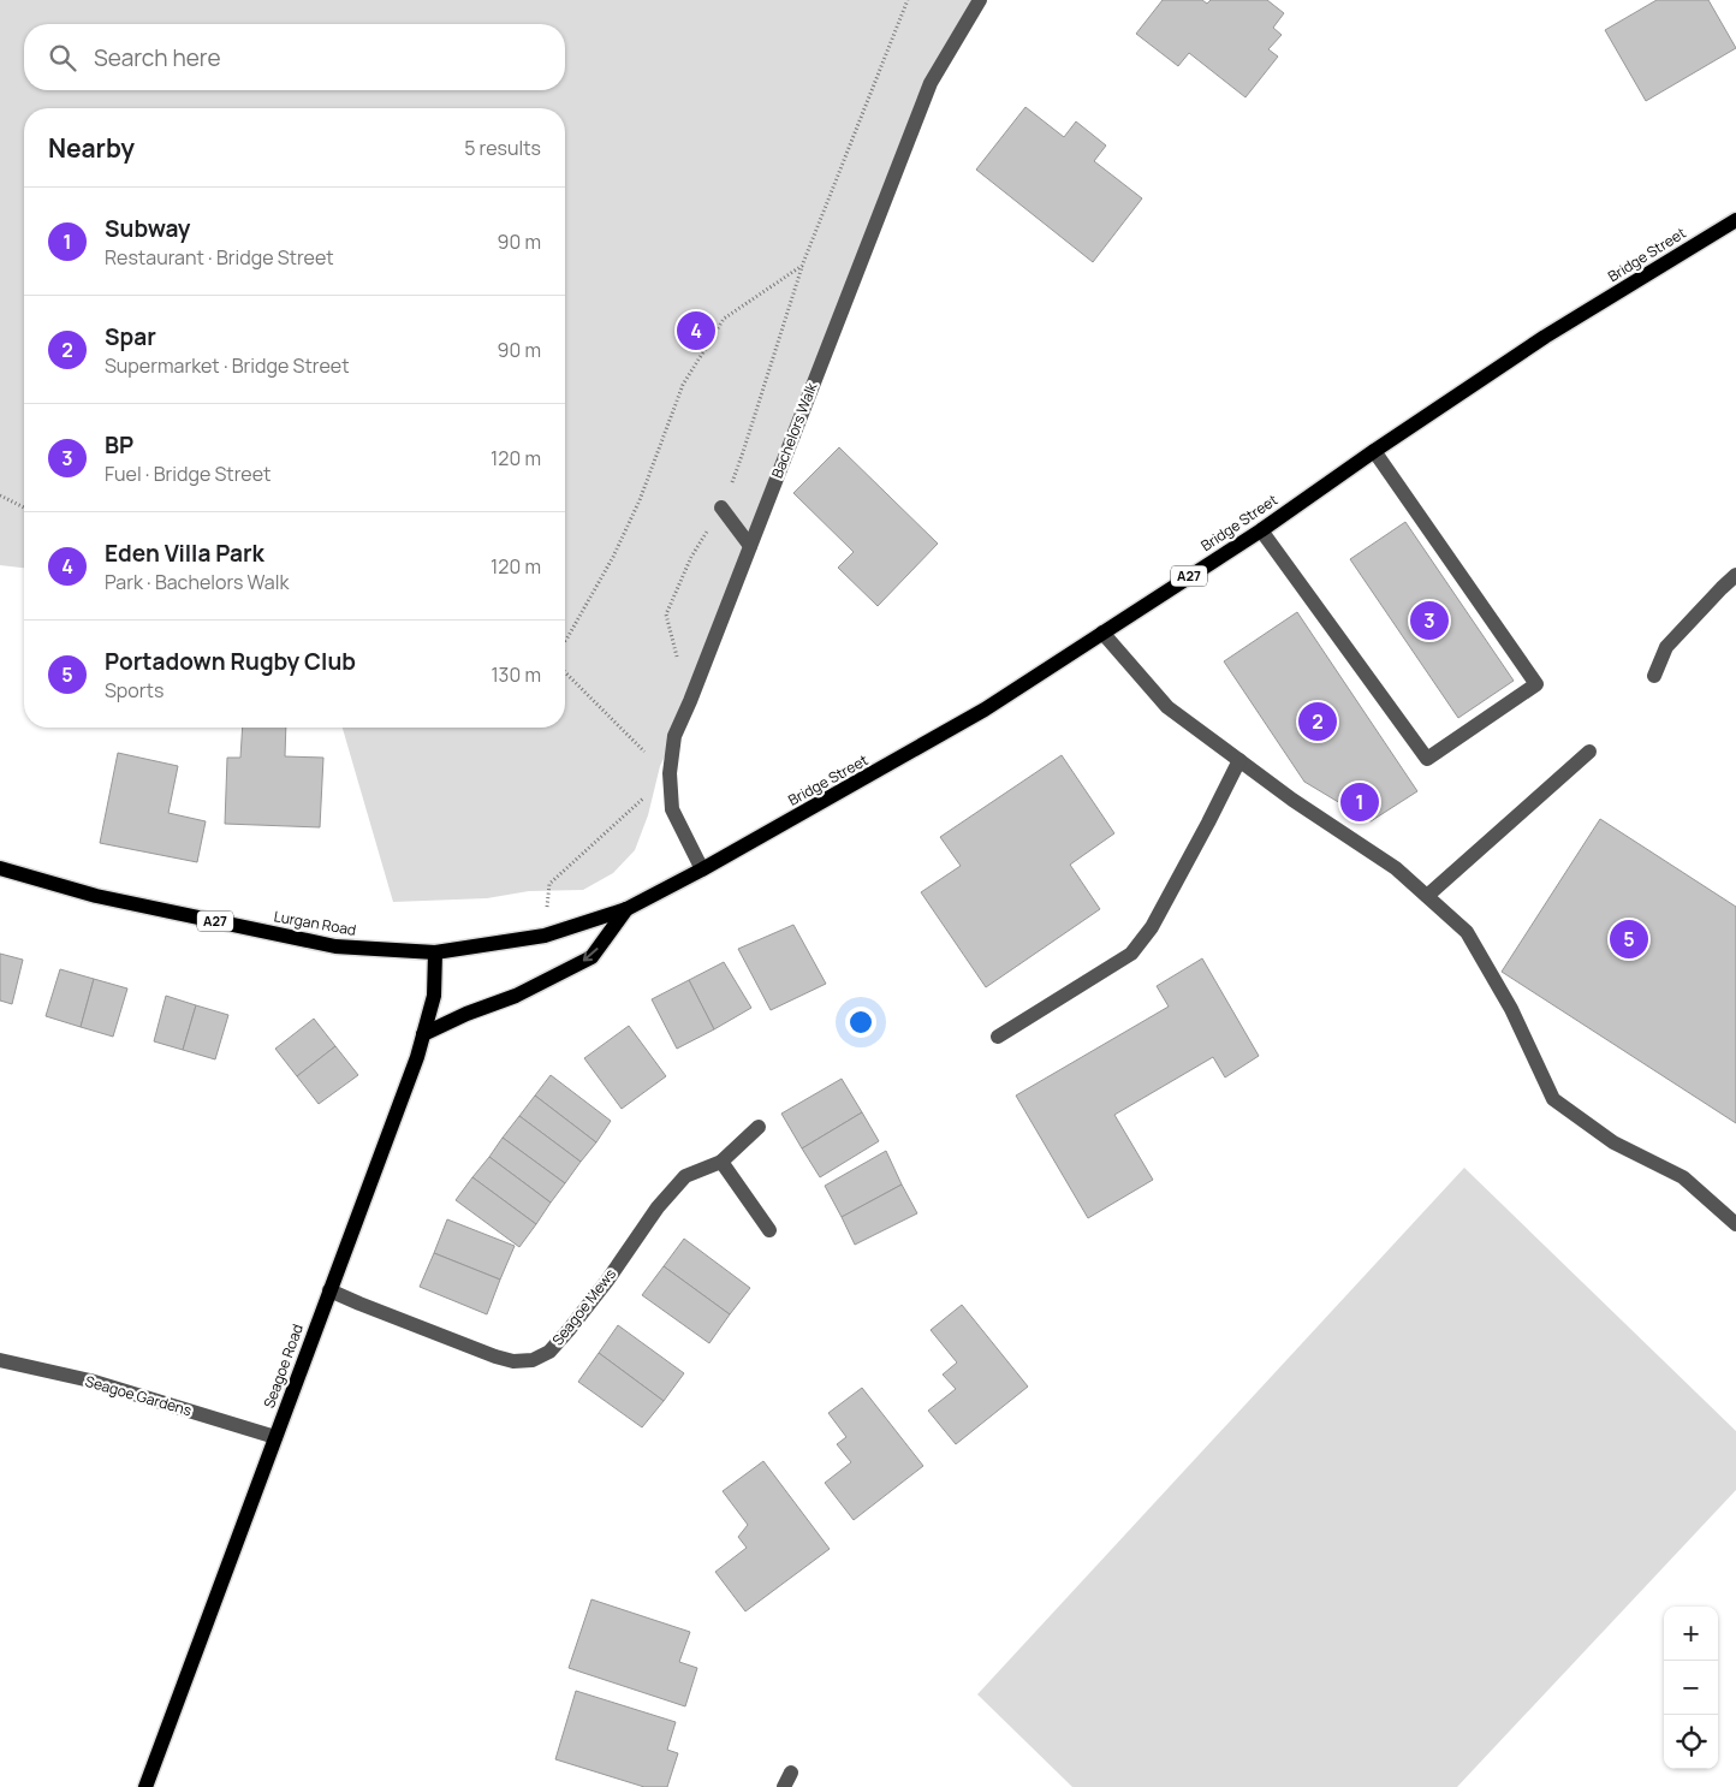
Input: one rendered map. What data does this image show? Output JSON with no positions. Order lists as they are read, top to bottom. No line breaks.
{"streets":{"main road":["Bridge Street","A27","Lurgan Road","Seagoe Road"],"street":["Bachelors Walk","Seagoe Mews","Seagoe Gardens"]},"crossings":[["Bridge Street","Bachelors Walk"],["Bridge Street","Lurgan Road"],["Lurgan Road","Seagoe Road"],["Seagoe Mews","Seagoe Road"],["Seagoe Road","Seagoe Gardens"]],"page":{"search":"Search here","heading":["Nearby","5 results"],"list":[{"mark":"1","name":"Subway","note":"Restaurant · Bridge Street","value":"90 m"},{"mark":"2","name":"Spar","note":"Supermarket · Bridge Street","value":"90 m"},{"mark":"3","name":"BP","note":"Fuel · Bridge Street","value":"120 m"},{"mark":"4","name":"Eden Villa Park","note":"Park · Bachelors Walk","value":"120 m"},{"mark":"5","name":"Portadown Rugby Club","note":"Sports","value":"130 m"}],"pins":["4","3","2","1","5"],"map_buttons":["+","−"]}}
